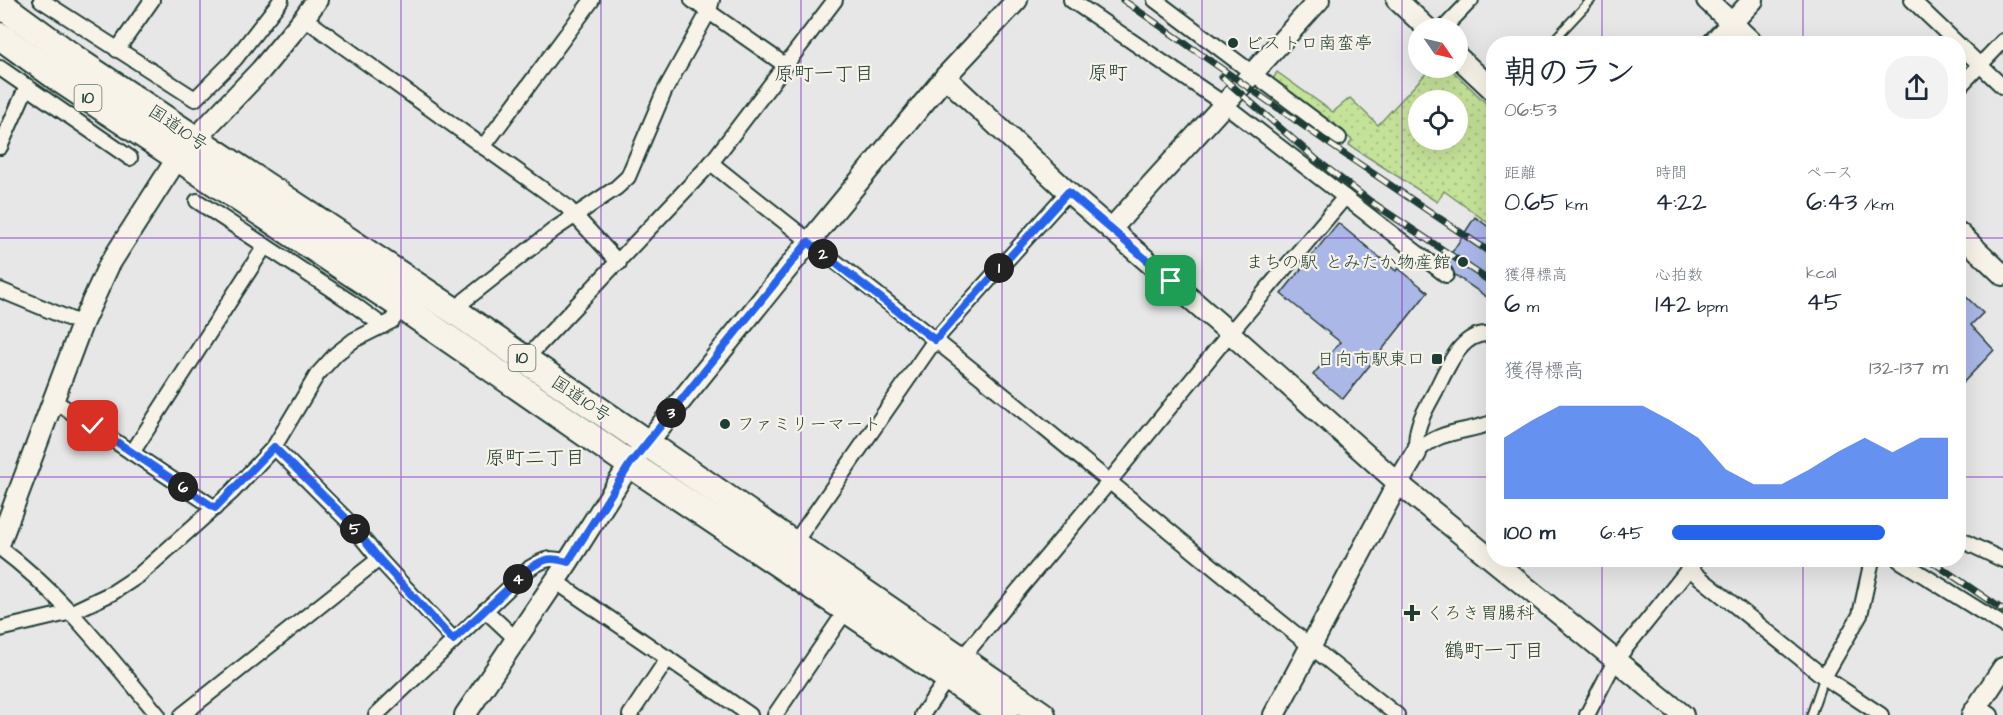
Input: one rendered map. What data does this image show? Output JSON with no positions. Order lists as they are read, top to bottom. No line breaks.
{"streets":{"highway":["10","国道10号"]},"districts":["原町","原町一丁目","原町二丁目","鶴町一丁目"],"places":{"other":["ビストロ南蛮亭","まちの駅 とみたか物産館","ファミリーマート"],"transit":["日向市駅東口"],"health":["くろき胃腸科"]},"north":"bottom right","page":{"heading":["朝のラン","06:53"],"stats":[["距離","0.65 km"],["時間","4:22"],["ペース","6:43 /km"],["獲得標高","6 m"],["心拍数","142 bpm"],["kcal","45"]],"pins":["2","1","3","6","5","4"],"chart":["獲得標高","132–137 m"],"list":[{"name":"100 m","note":"6:45"}]}}
